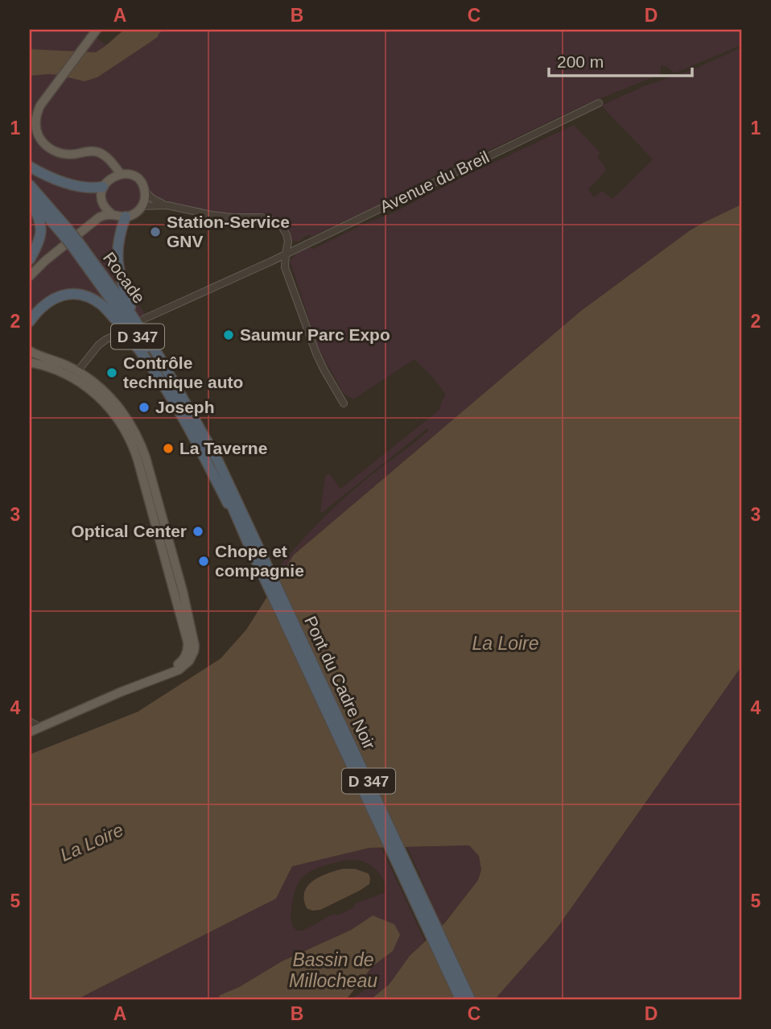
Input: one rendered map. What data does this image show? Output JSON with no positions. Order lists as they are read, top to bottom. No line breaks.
{"streets":{"highway":["Rocade","D 347","Pont du Cadre Noir"],"street":["Avenue du Breil"]},"crossings":[["Avenue du Breil","Rocade"],["Rocade","D 347"],["Rocade","Pont du Cadre Noir"],["D 347","Pont du Cadre Noir"]],"water":["La Loire","Bassin de Millocheau"],"places":["Station-Service GNV","Saumur Parc Expo","Contrôle technique auto","Joseph","La Taverne","Optical Center","Chope et compagnie"],"scale_bar":"200 m","grid":{"columns":["A","B","C","D"],"rows":["1","2","3","4","5"]}}
